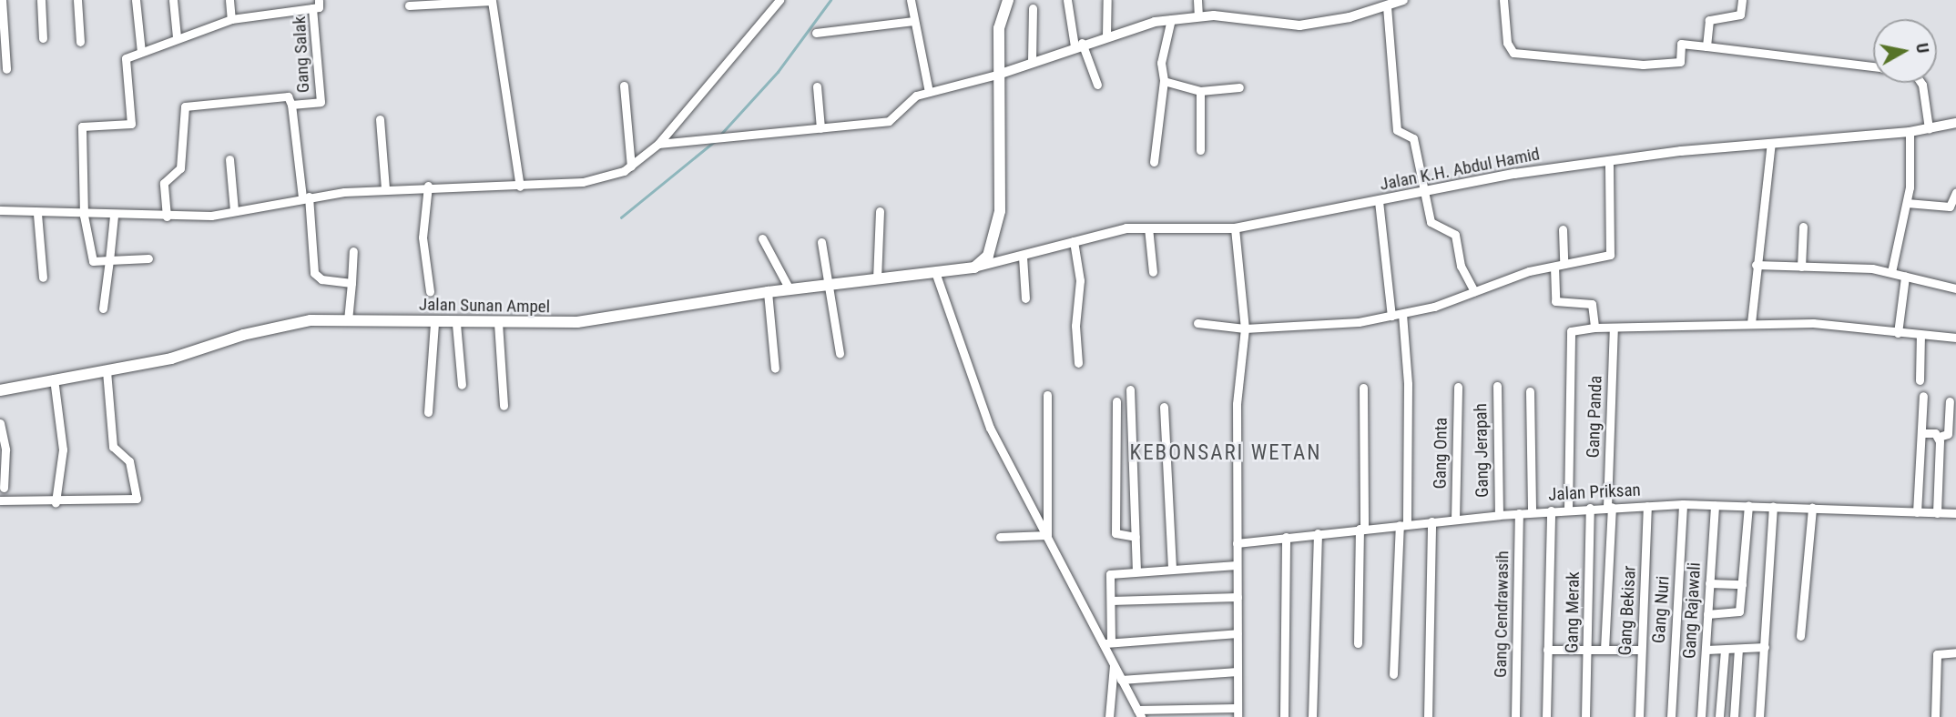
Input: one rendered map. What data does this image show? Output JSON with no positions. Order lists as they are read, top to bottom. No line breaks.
{"streets":{"main road":["Jalan Sunan Ampel"],"street":["Gang Salak","Jalan K.H. Abdul Hamid","Gang Panda","Gang Jerapah","Gang Onta","Jalan Priksan","Gang Nuri","Gang Bekisar","Gang Rajawali","Gang Merak","Gang Cendrawasih"]},"crossings":[["Jalan K.H. Abdul Hamid","Jalan Sunan Ampel"],["Gang Panda","Jalan Priksan"],["Gang Jerapah","Jalan Priksan"],["Gang Onta","Jalan Priksan"],["Jalan Priksan","Gang Nuri"],["Jalan Priksan","Gang Bekisar"],["Jalan Priksan","Gang Rajawali"],["Jalan Priksan","Gang Merak"],["Jalan Priksan","Gang Cendrawasih"]],"districts":["KEBONSARI WETAN"],"north":"right"}
